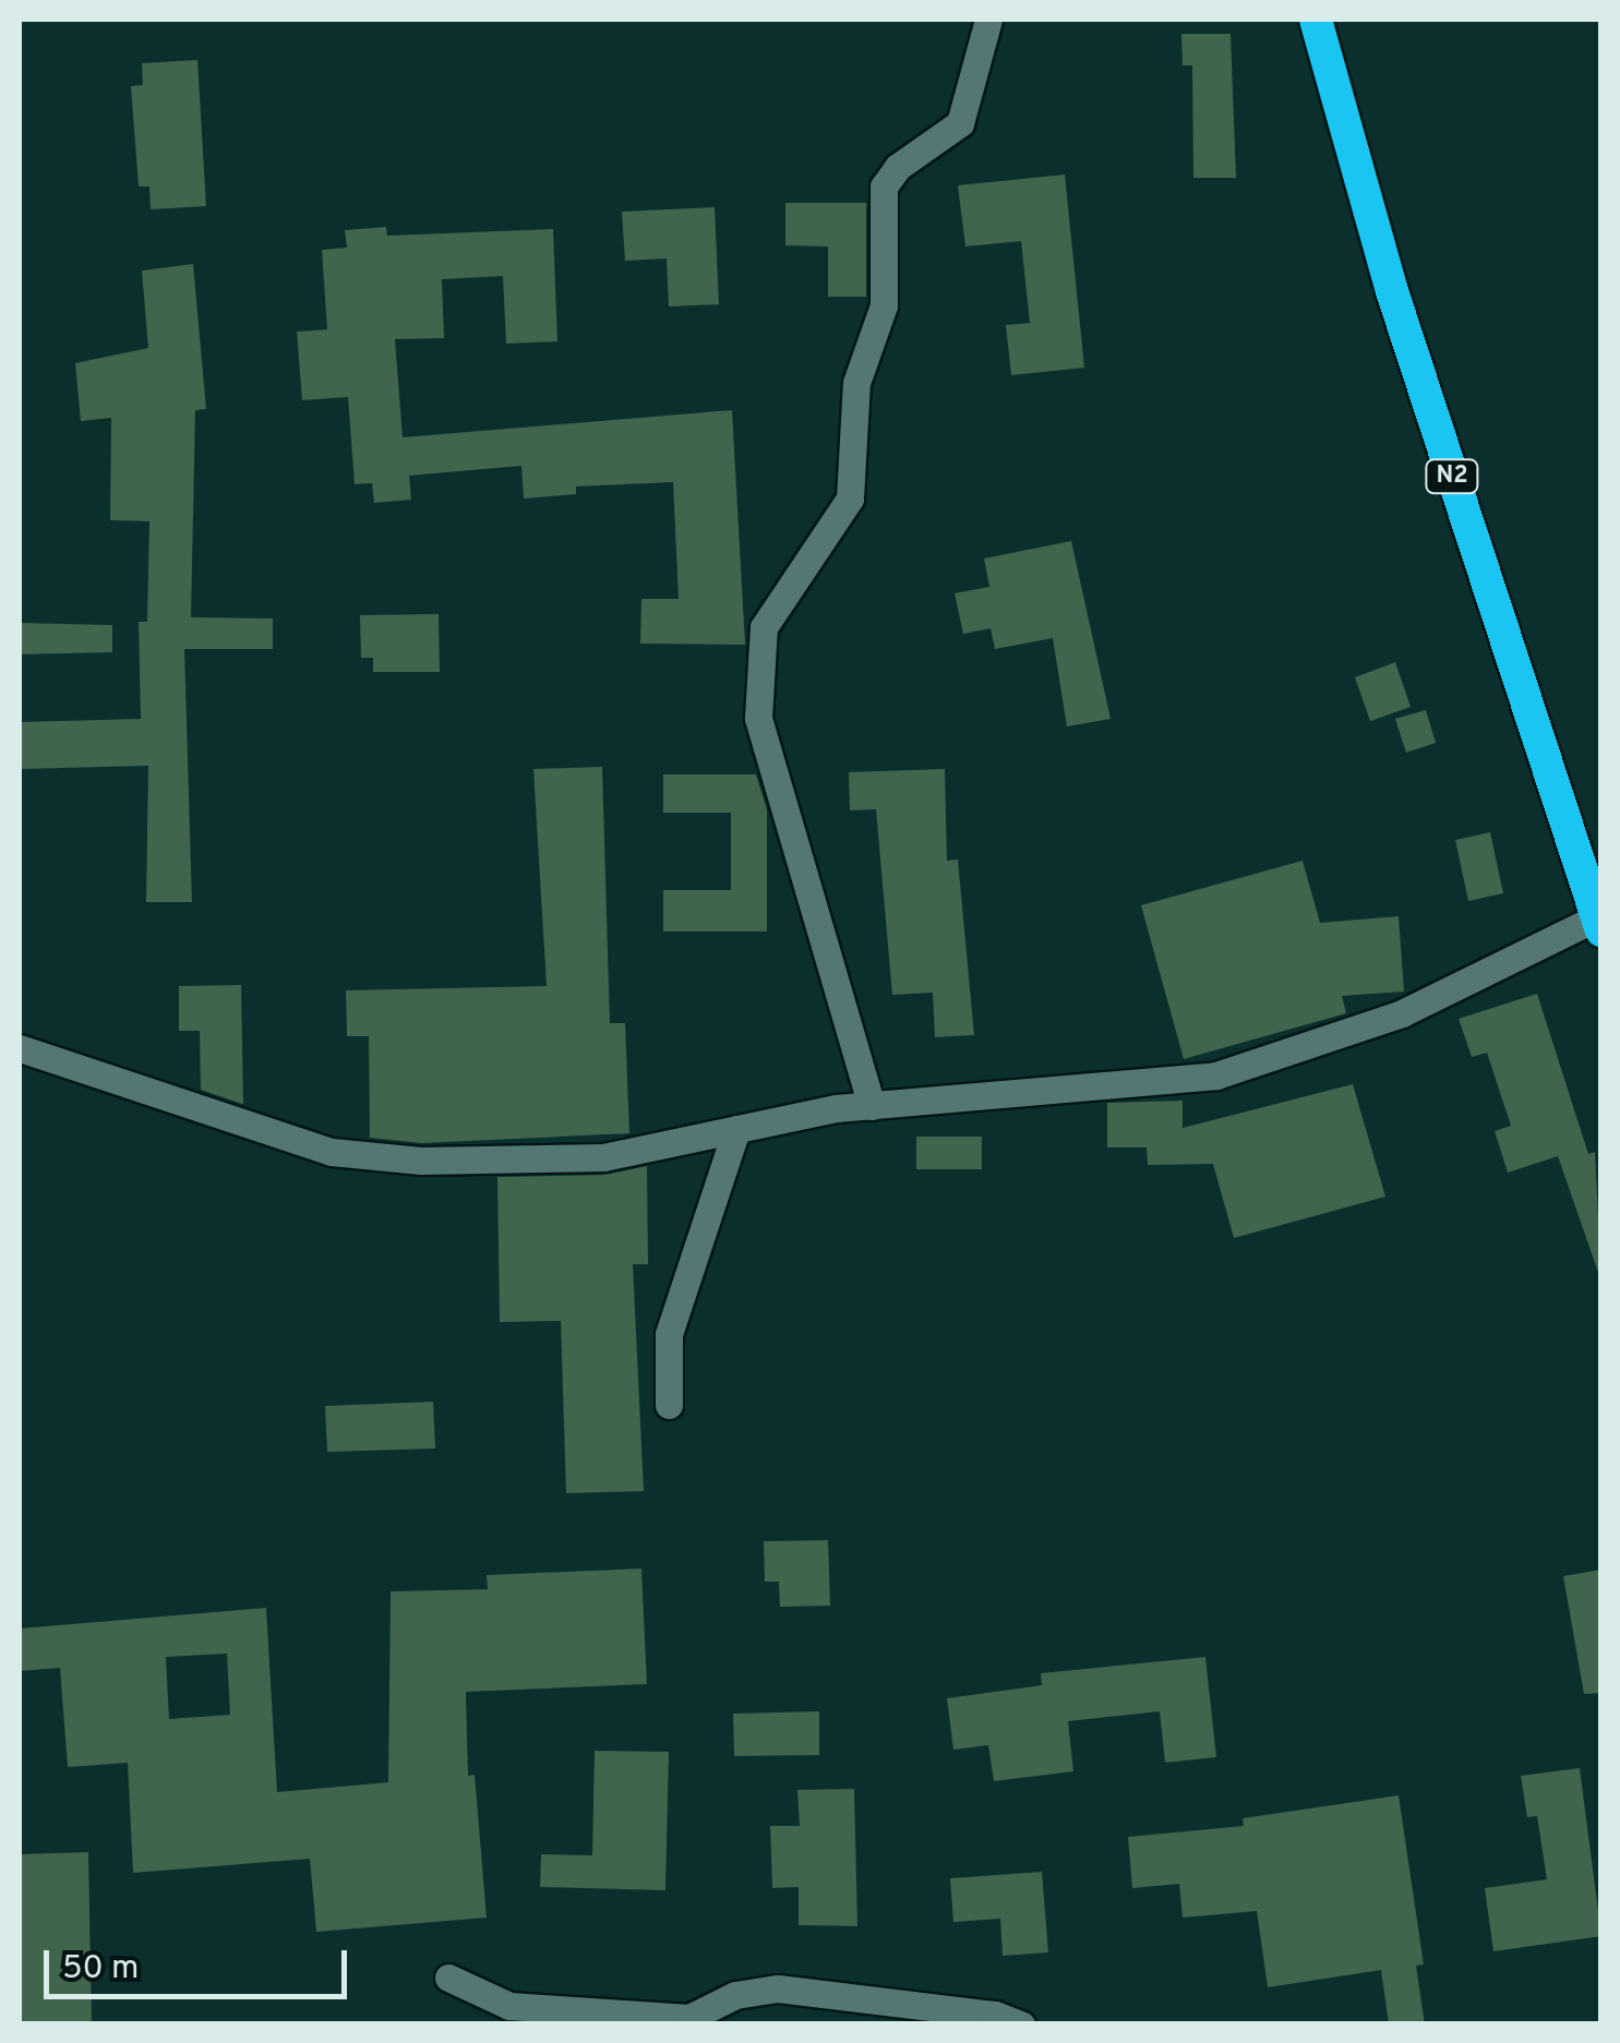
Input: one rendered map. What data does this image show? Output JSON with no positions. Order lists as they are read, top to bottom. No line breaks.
{"streets":{"highway":["N2"]},"scale_bar":"50 m"}
